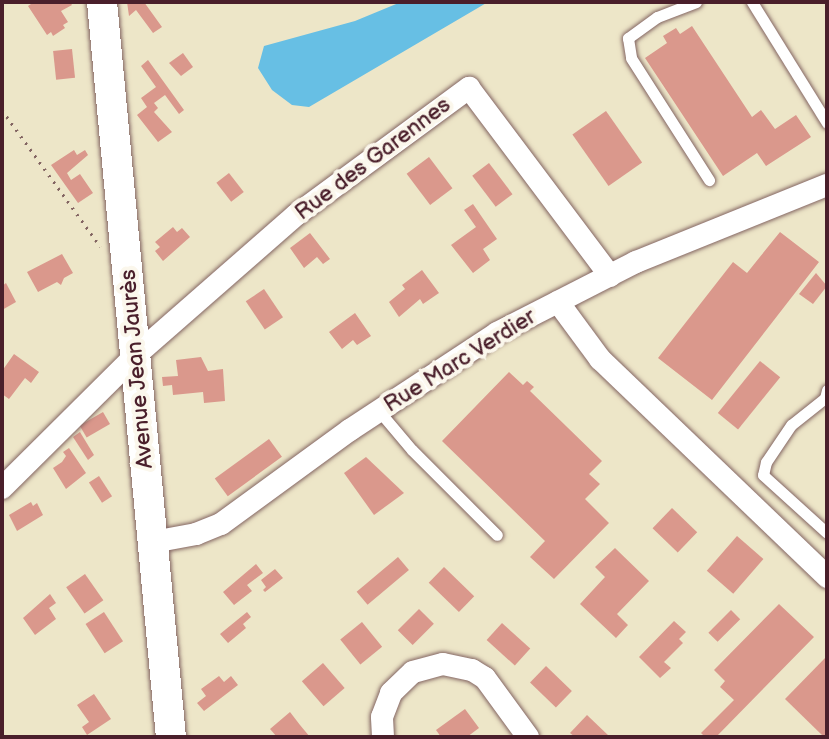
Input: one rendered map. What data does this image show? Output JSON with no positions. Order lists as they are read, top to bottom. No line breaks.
{"streets":{"main road":["Avenue Jean Jaurès"],"street":["Rue des Garennes","Rue Marc Verdier"]},"crossings":[["Rue des Garennes","Rue Marc Verdier"],["Rue des Garennes","Avenue Jean Jaurès"],["Rue Marc Verdier","Avenue Jean Jaurès"]]}
